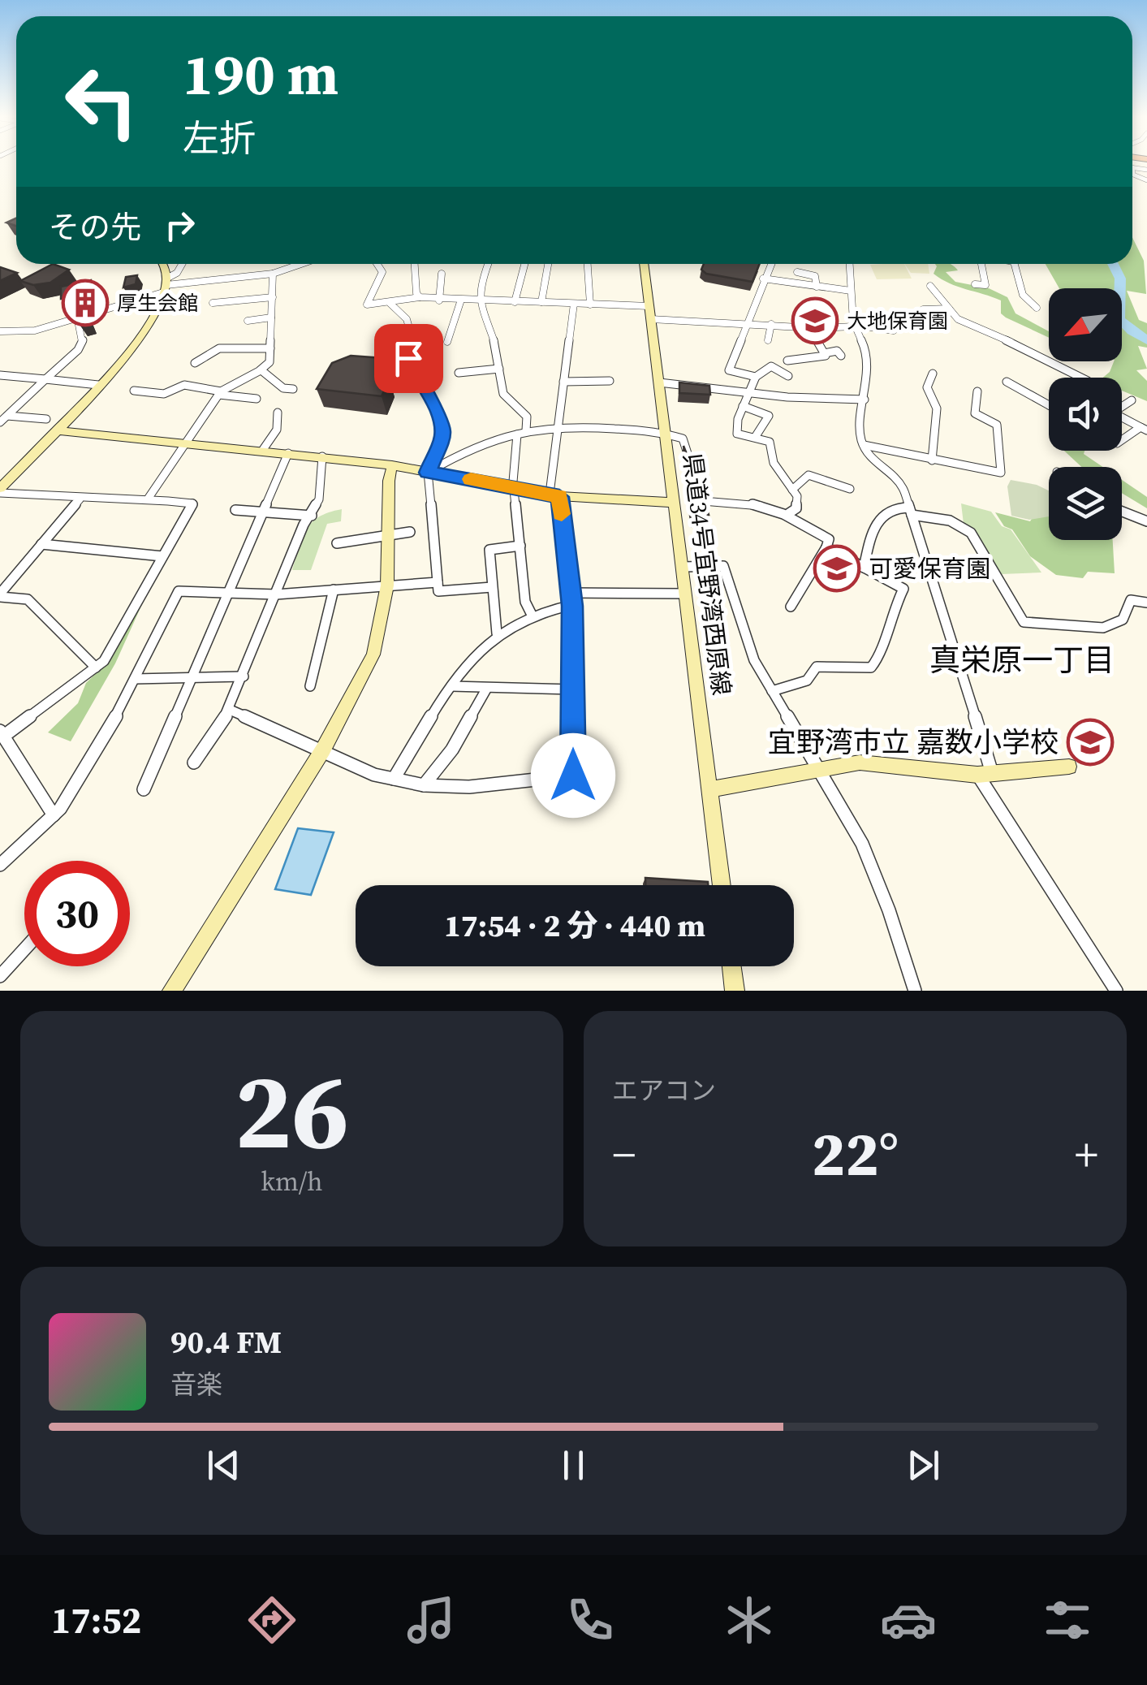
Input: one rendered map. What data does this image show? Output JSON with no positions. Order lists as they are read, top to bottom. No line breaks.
{"streets":{"street":["県道34号宜野湾西原線"]},"districts":["真栄原一丁目"],"places":{"building":["厚生会館"],"school or university":["大地保育園","可愛保育園","宜野湾市立 嘉数小学校"]},"north":"bottom left","page":{"turn":["190 m","左折"],"then":"その先","limit":"30","trip":"17:54 · 2 分 · 440 m","tile":[["26","km/h"],"エアコン"],"heat":["−","22°","+"],"song":["90.4 FM","音楽"],"tabs":"17:52"}}
